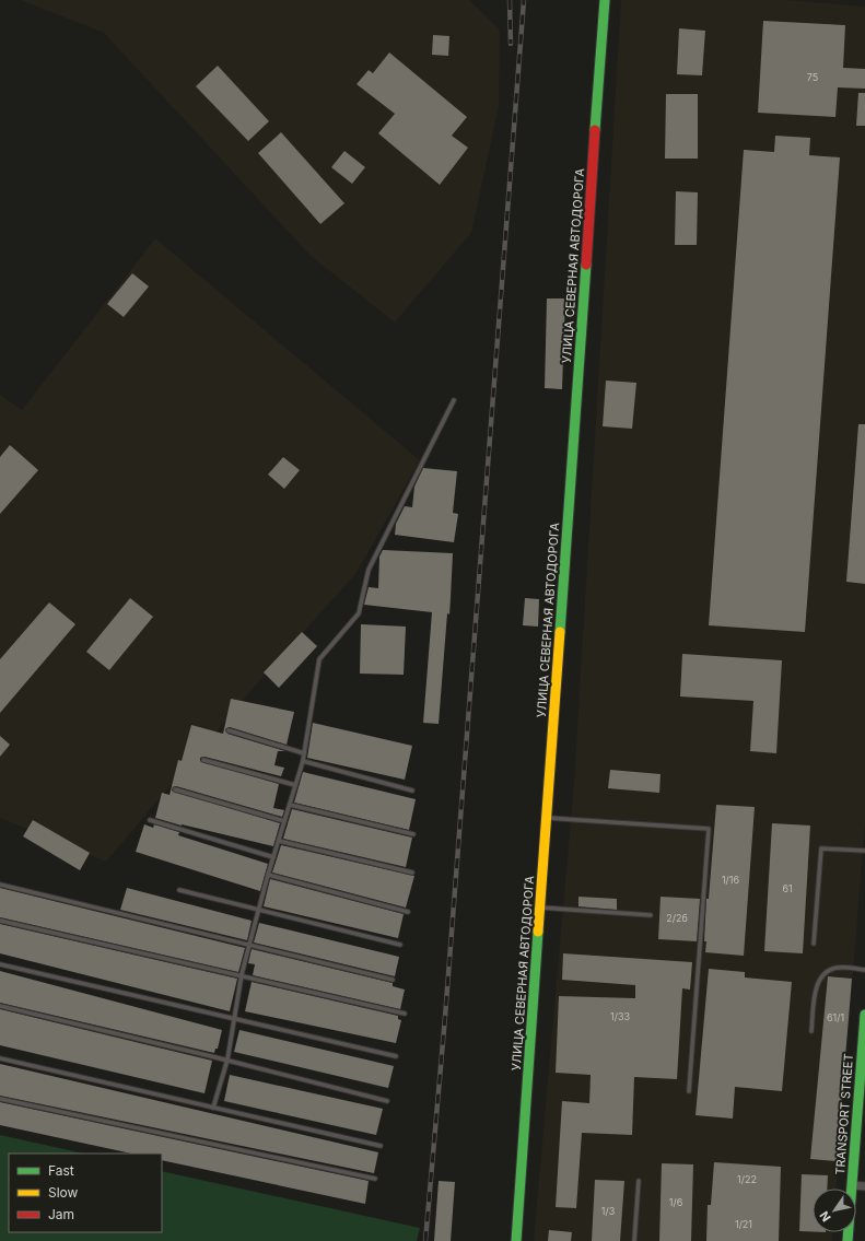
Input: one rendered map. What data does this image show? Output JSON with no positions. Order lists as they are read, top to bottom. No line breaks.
{"streets":{"main road":["УЛИЦА СЕВЕРНАЯ АВТОДОРОГА","TRANSPORT STREET"]},"house_numbers":["75","1/16","61","2/2б","1/33","61/1","1/22","1/6","1/3","1/21"],"legend":["Fast","Slow","Jam"],"north":"bottom left"}
